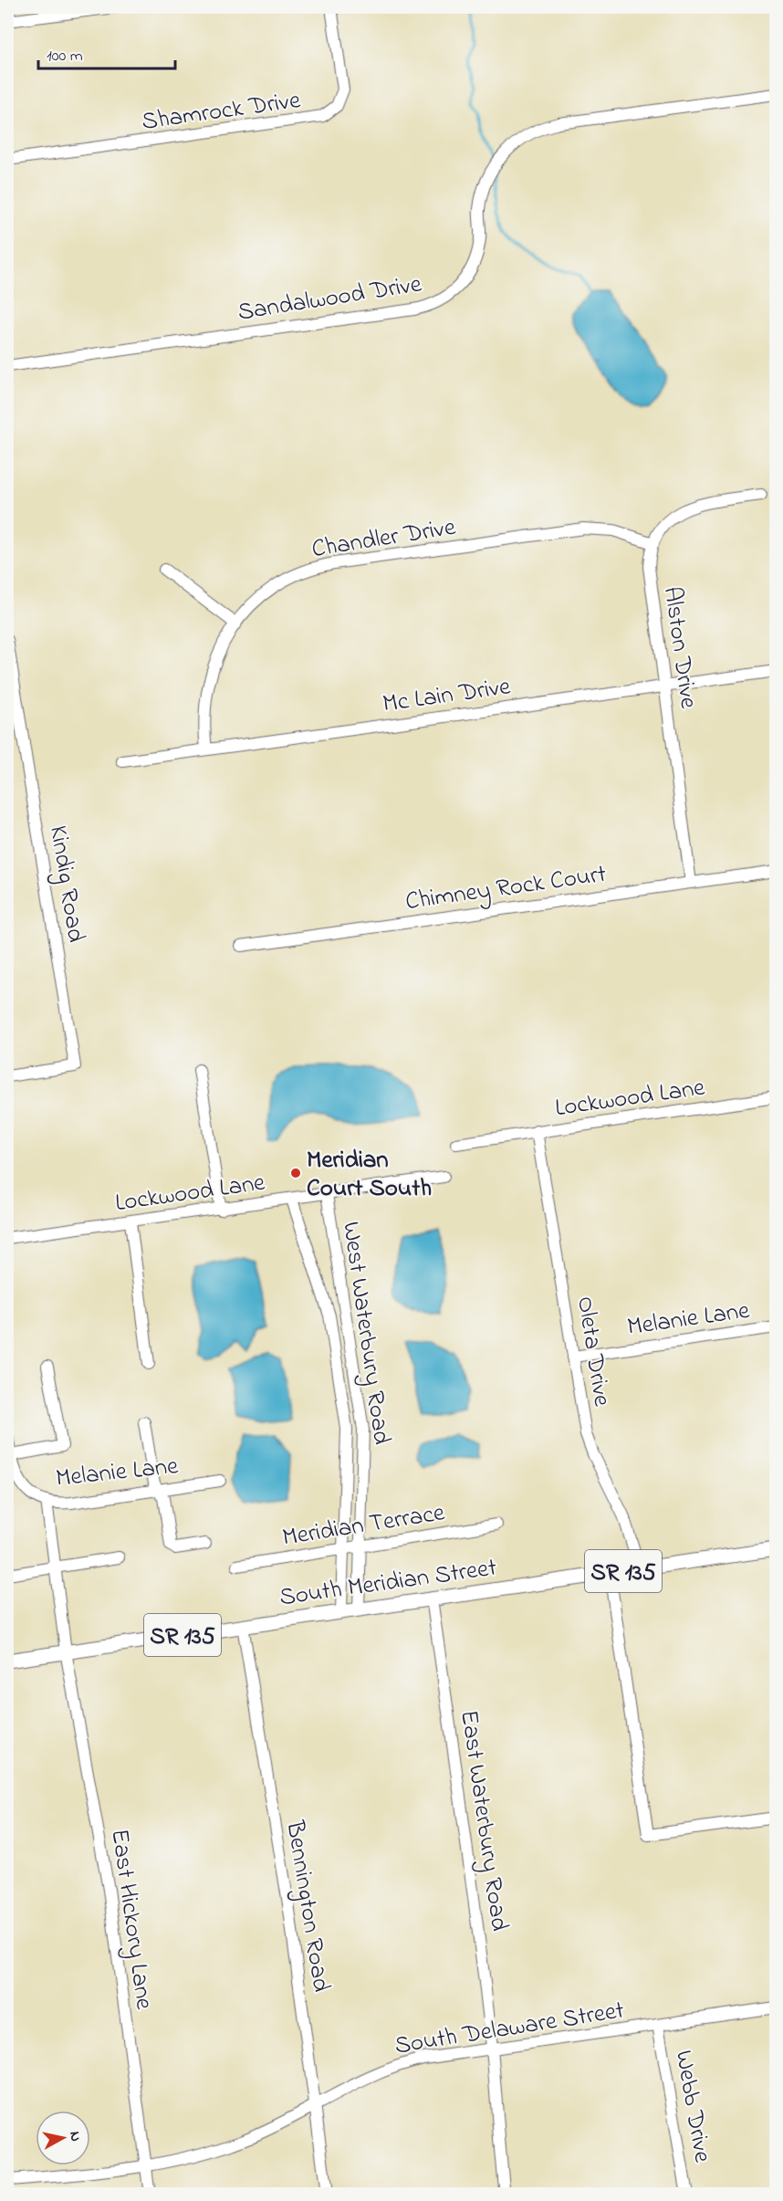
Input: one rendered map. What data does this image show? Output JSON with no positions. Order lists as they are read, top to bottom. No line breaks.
{"streets":{"main road":["SR 135","South Meridian Street"],"street":["Shamrock Drive","Sandalwood Drive","Chandler Drive","Alston Drive","Mc Lain Drive","Kindig Road","Chimney Rock Court","Lockwood Lane","Melanie Lane","West Waterbury Road","Oleta Drive","Meridian Terrace","East Waterbury Road","Bennington Road","East Hickory Lane","South Delaware Street","Webb Drive"]},"crossings":[["Chandler Drive","Alston Drive"],["Chandler Drive","Mc Lain Drive"],["Alston Drive","Mc Lain Drive"],["Alston Drive","Chimney Rock Court"],["Lockwood Lane","West Waterbury Road"],["Lockwood Lane","Oleta Drive"],["Melanie Lane","Oleta Drive"],["Melanie Lane","East Hickory Lane"],["West Waterbury Road","Meridian Terrace"],["West Waterbury Road","South Meridian Street"],["Oleta Drive","South Meridian Street"],["South Meridian Street","East Waterbury Road"],["South Meridian Street","Bennington Road"],["South Meridian Street","East Hickory Lane"],["East Waterbury Road","South Delaware Street"],["Bennington Road","South Delaware Street"],["East Hickory Lane","South Delaware Street"],["South Delaware Street","Webb Drive"]],"places":["Meridian Court South"],"scale_bar":"100 m","north":"right"}
